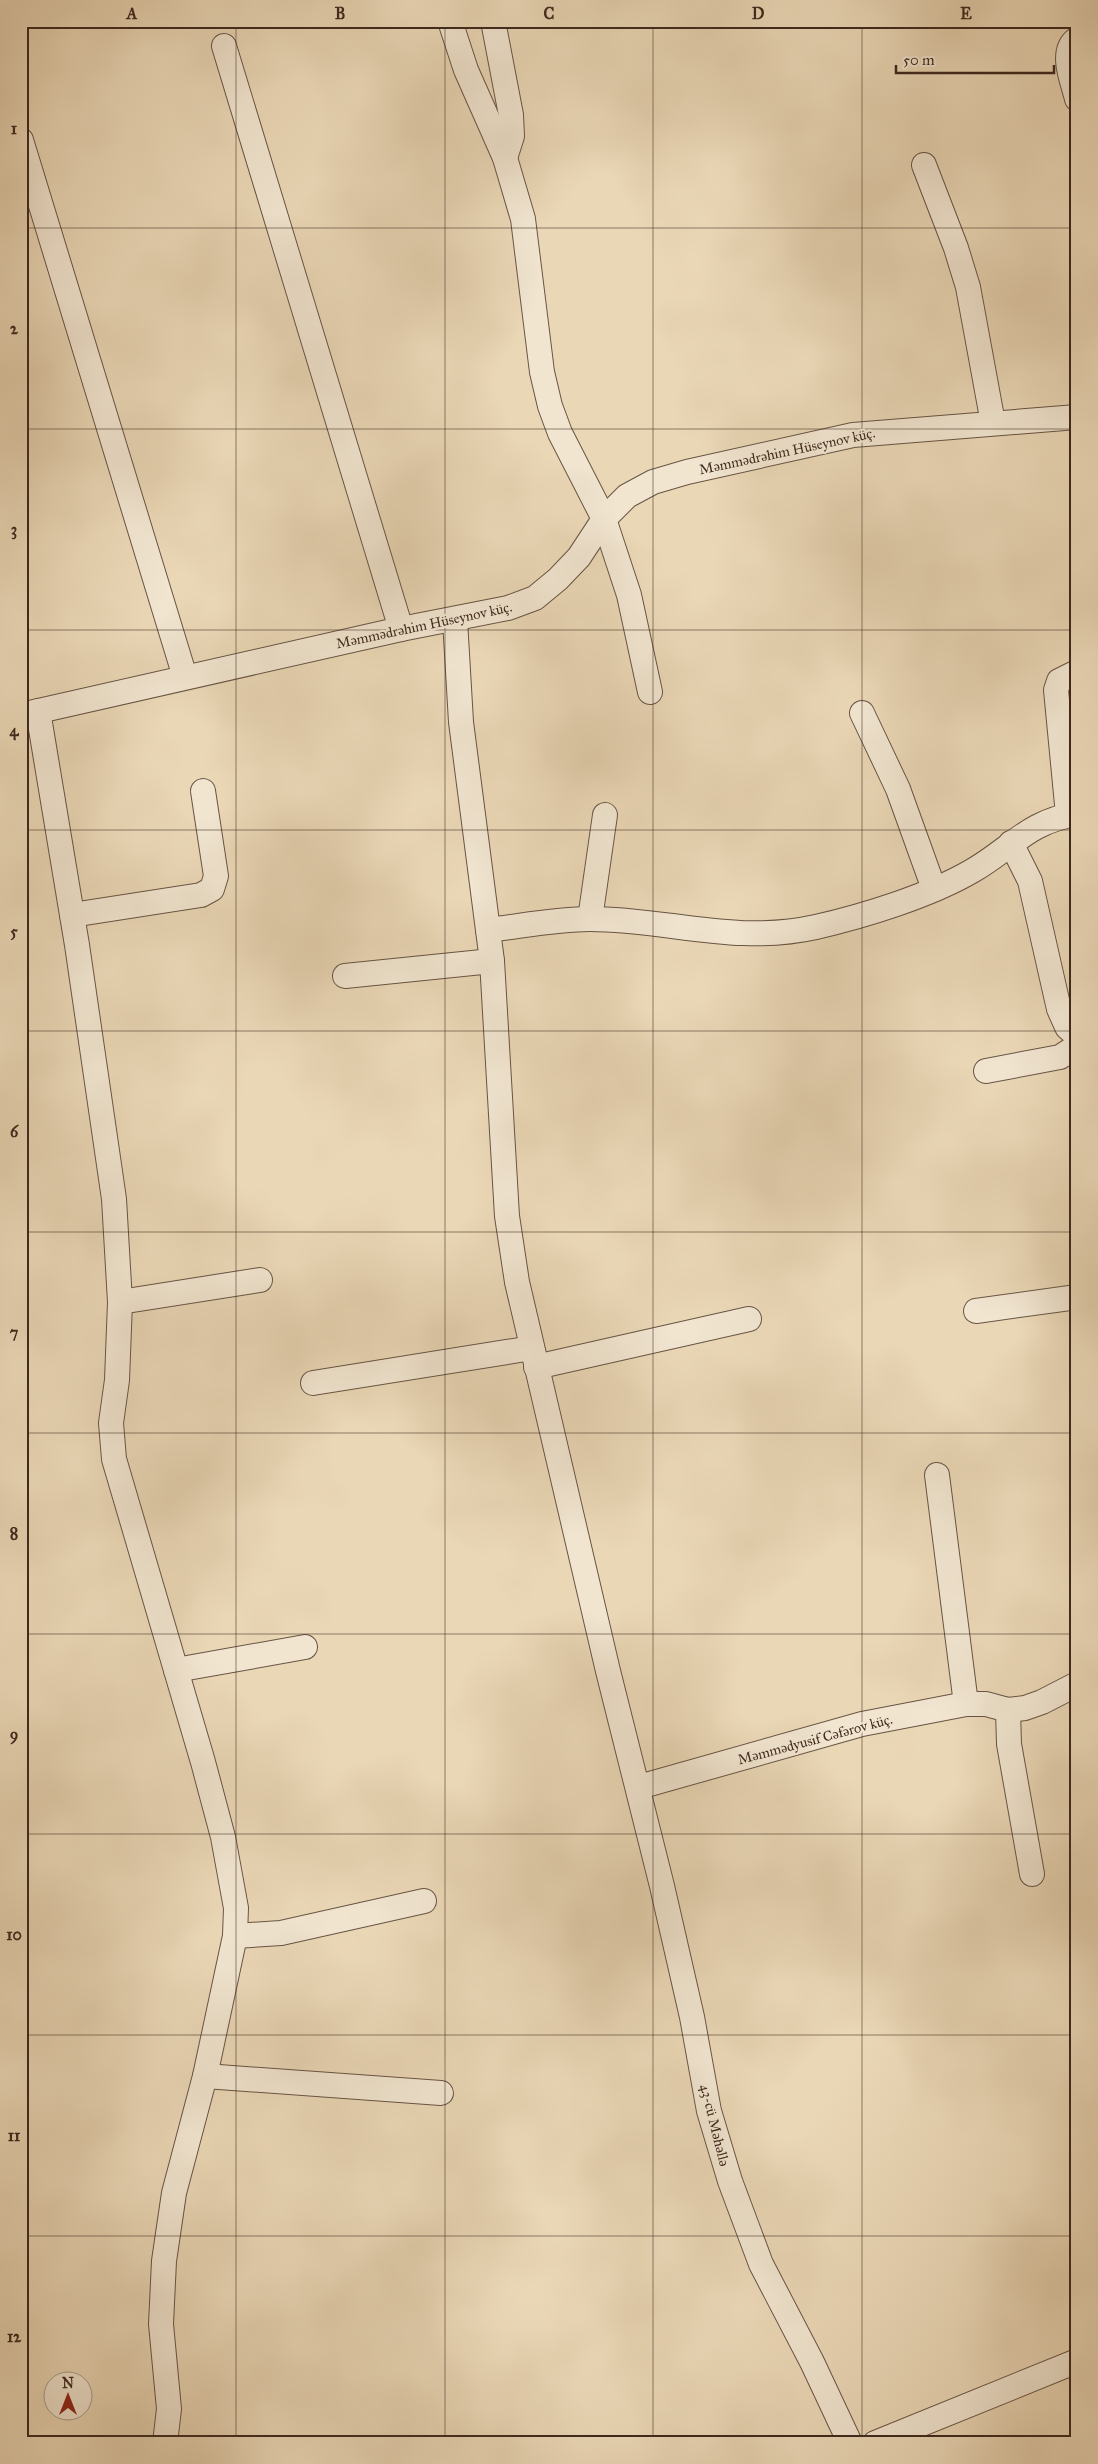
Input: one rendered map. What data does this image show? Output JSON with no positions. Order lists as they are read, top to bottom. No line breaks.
{"streets":{"street":["Məmmədrəhim Hüseynov küç.","Məmmədyusif Cəfərov küç.","43-cü Məhəllə"]},"crossings":[["Məmmədrəhim Hüseynov küç.","43-cü Məhəllə"],["Məmmədyusif Cəfərov küç.","43-cü Məhəllə"]],"scale_bar":"50 m","north":"top","grid":{"columns":["A","B","C","D","E"],"rows":["1","2","3","4","5","6","7","8","9","10","11","12"]}}
